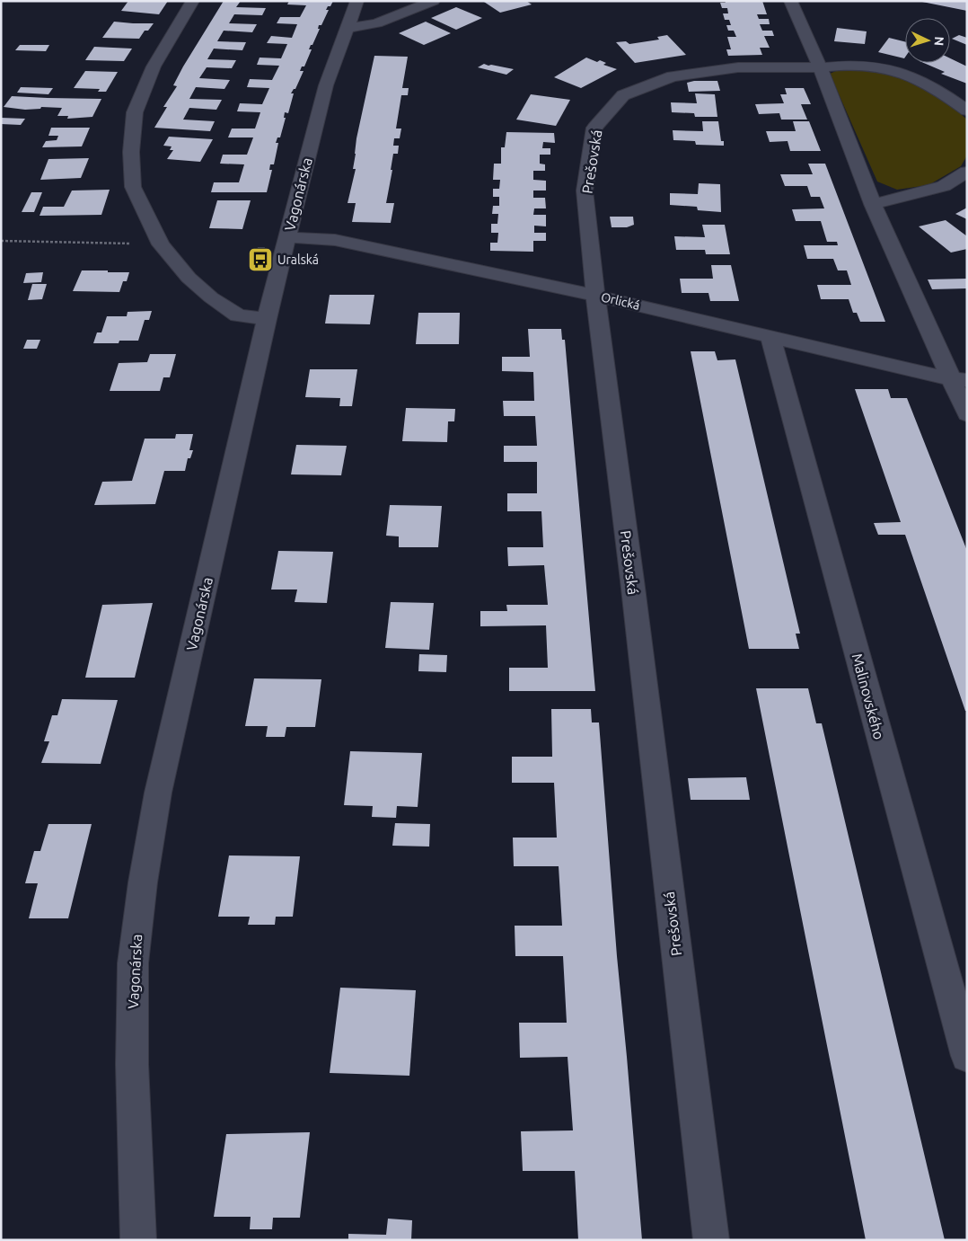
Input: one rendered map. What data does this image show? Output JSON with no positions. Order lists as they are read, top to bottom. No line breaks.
{"streets":{"street":["Prešovská","Vagonárska","Orlická","Malinovského"]},"crossings":[["Prešovská","Orlická"],["Vagonárska","Orlická"],["Orlická","Malinovského"]],"places":{"bus stop":["Uralská"]},"north":"right"}
